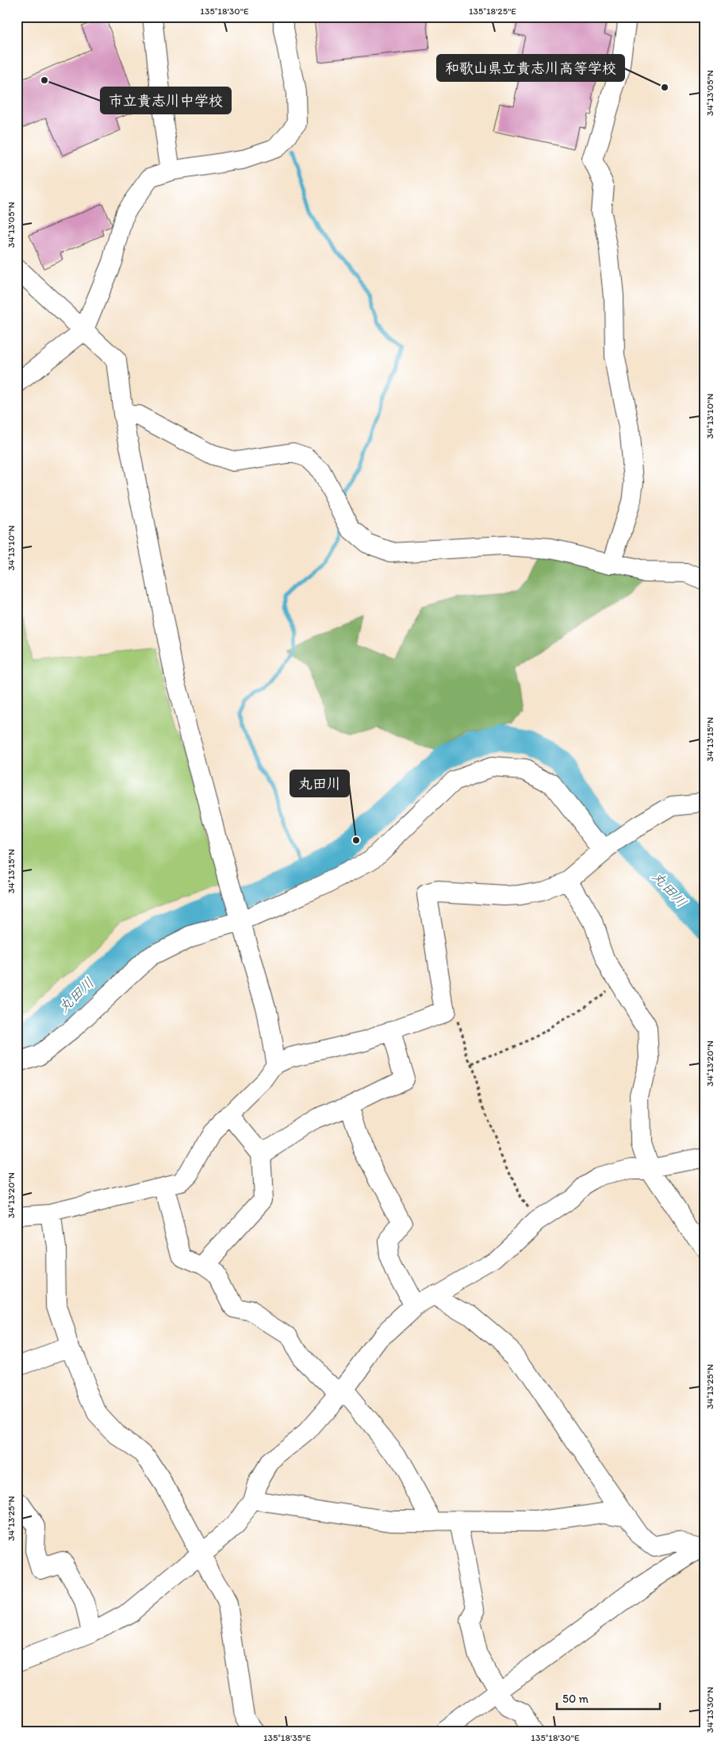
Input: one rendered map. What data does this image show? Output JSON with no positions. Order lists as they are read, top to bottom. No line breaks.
{"water":["丸田川"],"places":["市立貴志川中学校","和歌山県立貴志川高等学校","丸田川"],"scale_bar":"50 m","coordinates":["135°18'30\"E","135°18'25\"E","34°13'05\"N","34°13'10\"N","34°13'15\"N","34°13'20\"N","34°13'25\"N","34°13'30\"N","135°18'35\"E"]}
